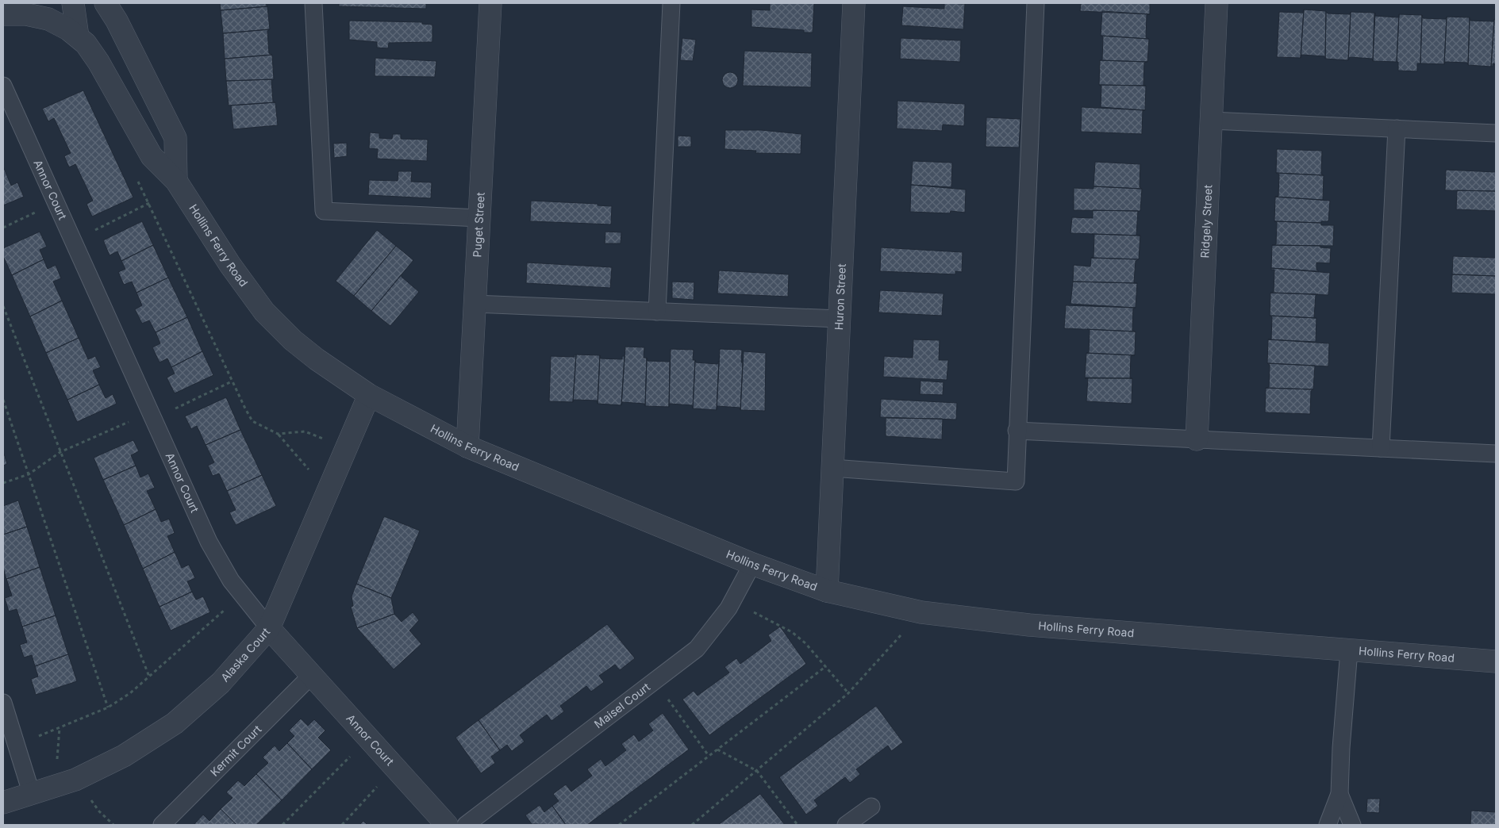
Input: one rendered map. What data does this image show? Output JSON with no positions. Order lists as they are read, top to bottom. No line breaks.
{"streets":{"street":["Annor Court","Ridgely Street","Puget Street","Hollins Ferry Road","Huron Street","Alaska Court"],"lane":["Maisel Court","Kermit Court"]},"crossings":[["Annor Court","Alaska Court"],["Annor Court","Kermit Court"],["Puget Street","Hollins Ferry Road"],["Hollins Ferry Road","Huron Street"],["Hollins Ferry Road","Alaska Court"],["Hollins Ferry Road","Maisel Court"]]}
